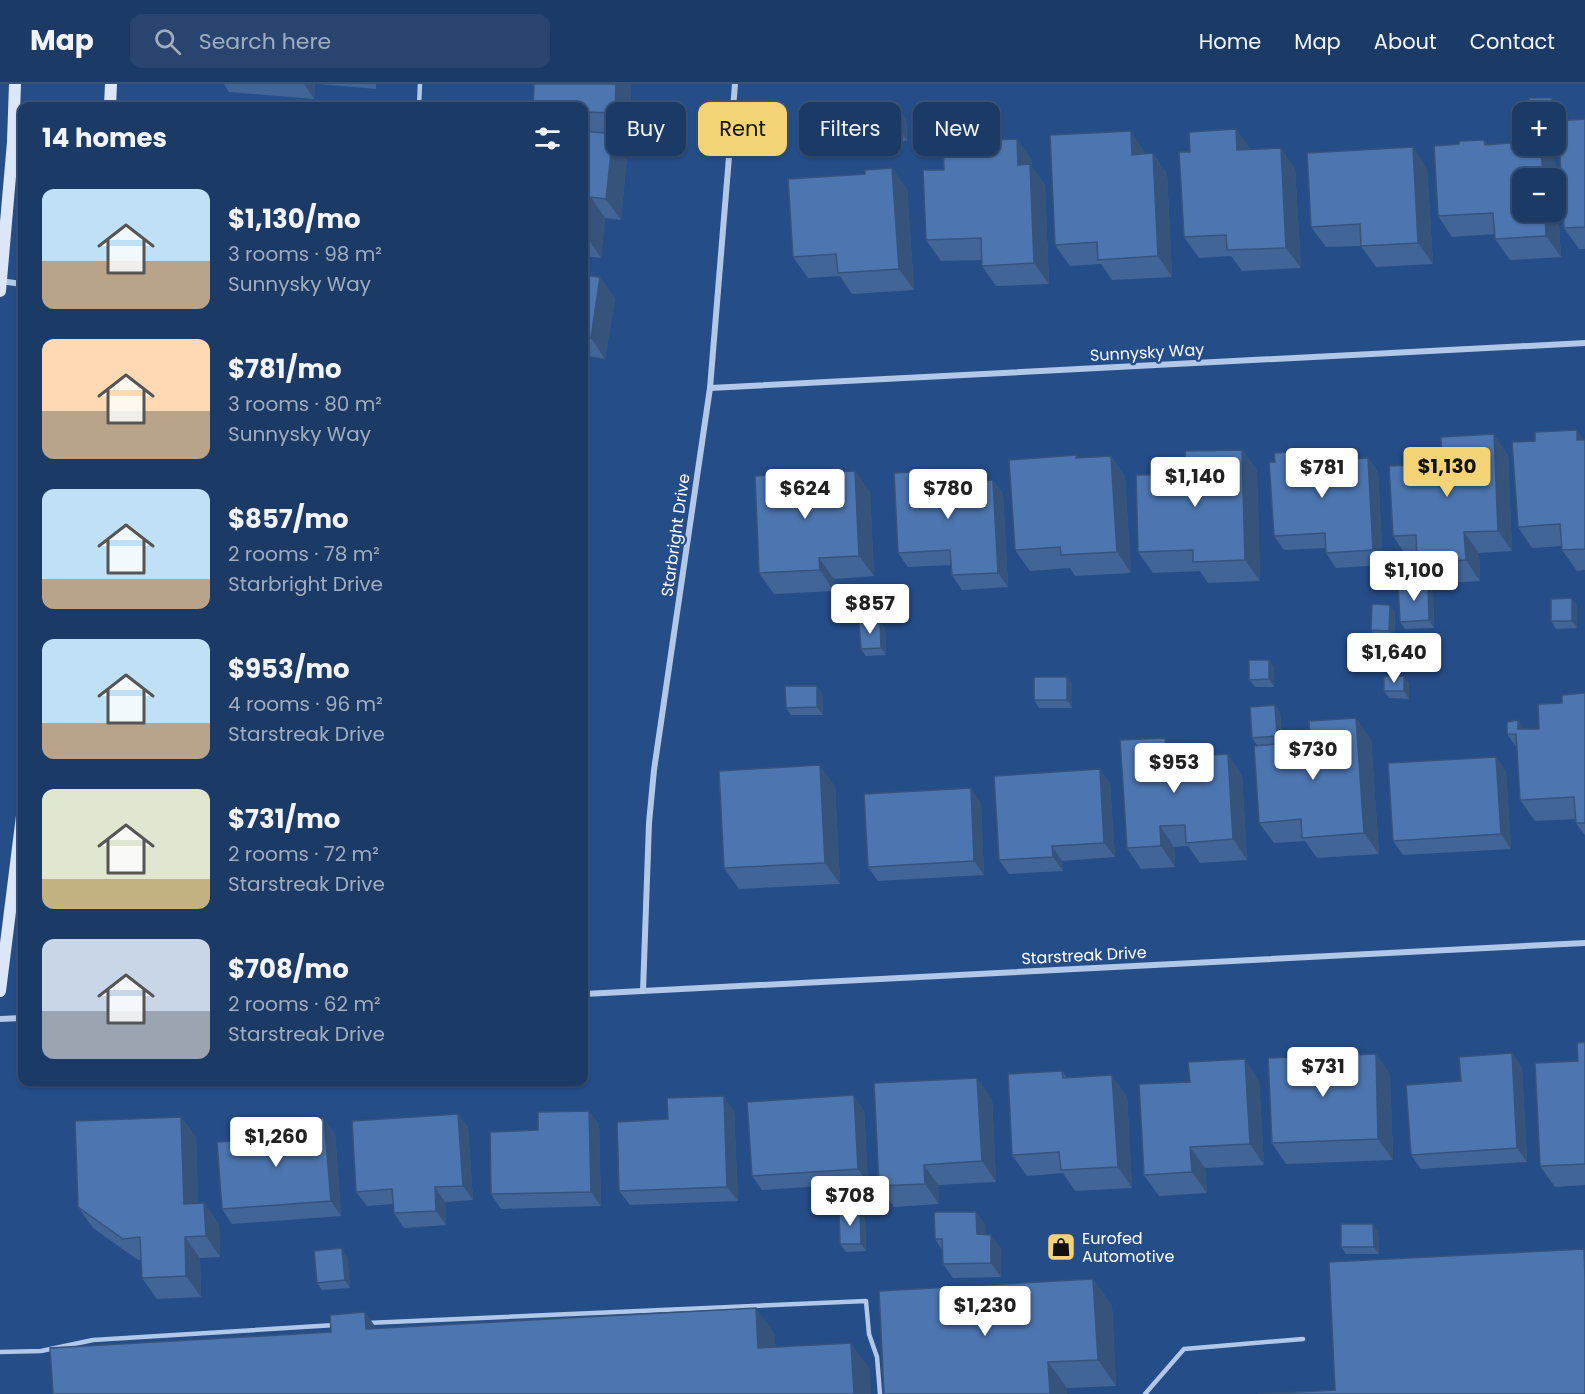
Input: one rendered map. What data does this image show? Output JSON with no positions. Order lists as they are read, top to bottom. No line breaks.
{"streets":{"street":["Sunnysky Way","Starbright Drive","Starstreak Drive"]},"crossings":[["Sunnysky Way","Starbright Drive"],["Starbright Drive","Starstreak Drive"]],"places":{"shop":["Eurofed Automotive"]},"page":{"header":"Map","search":"Search here","nav":["Home","Map","About","Contact"],"map_buttons":["+","−"],"chip":["Buy","Rent","Filters","New"],"heading":"14 homes","list":[{"name":"$1,130/mo","note":"3 rooms · 98 m² · Sunnysky Way"},{"name":"$781/mo","note":"3 rooms · 80 m² · Sunnysky Way"},{"name":"$857/mo","note":"2 rooms · 78 m² · Starbright Drive"},{"name":"$953/mo","note":"4 rooms · 96 m² · Starstreak Drive"},{"name":"$731/mo","note":"2 rooms · 72 m² · Starstreak Drive"},{"name":"$708/mo","note":"2 rooms · 62 m² · Starstreak Drive"}],"price":["$1,130","$781","$1,140","$624","$780","$1,100","$857","$1,640","$730","$953","$731","$1,260","$708","$1,230"]}}
